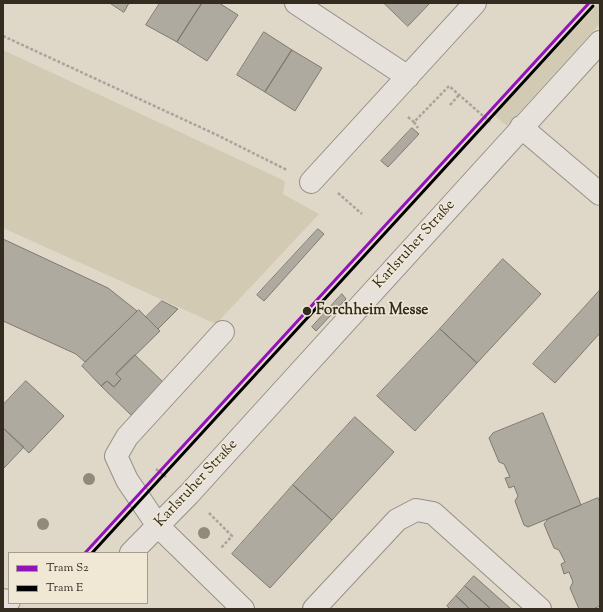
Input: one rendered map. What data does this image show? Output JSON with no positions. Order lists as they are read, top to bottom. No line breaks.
{"streets":{"street":["Karlsruher Straße"]},"places":["Forchheim Messe"],"lines":["tram line S2","tram line E"],"legend":["Tram S2","Tram E"]}
